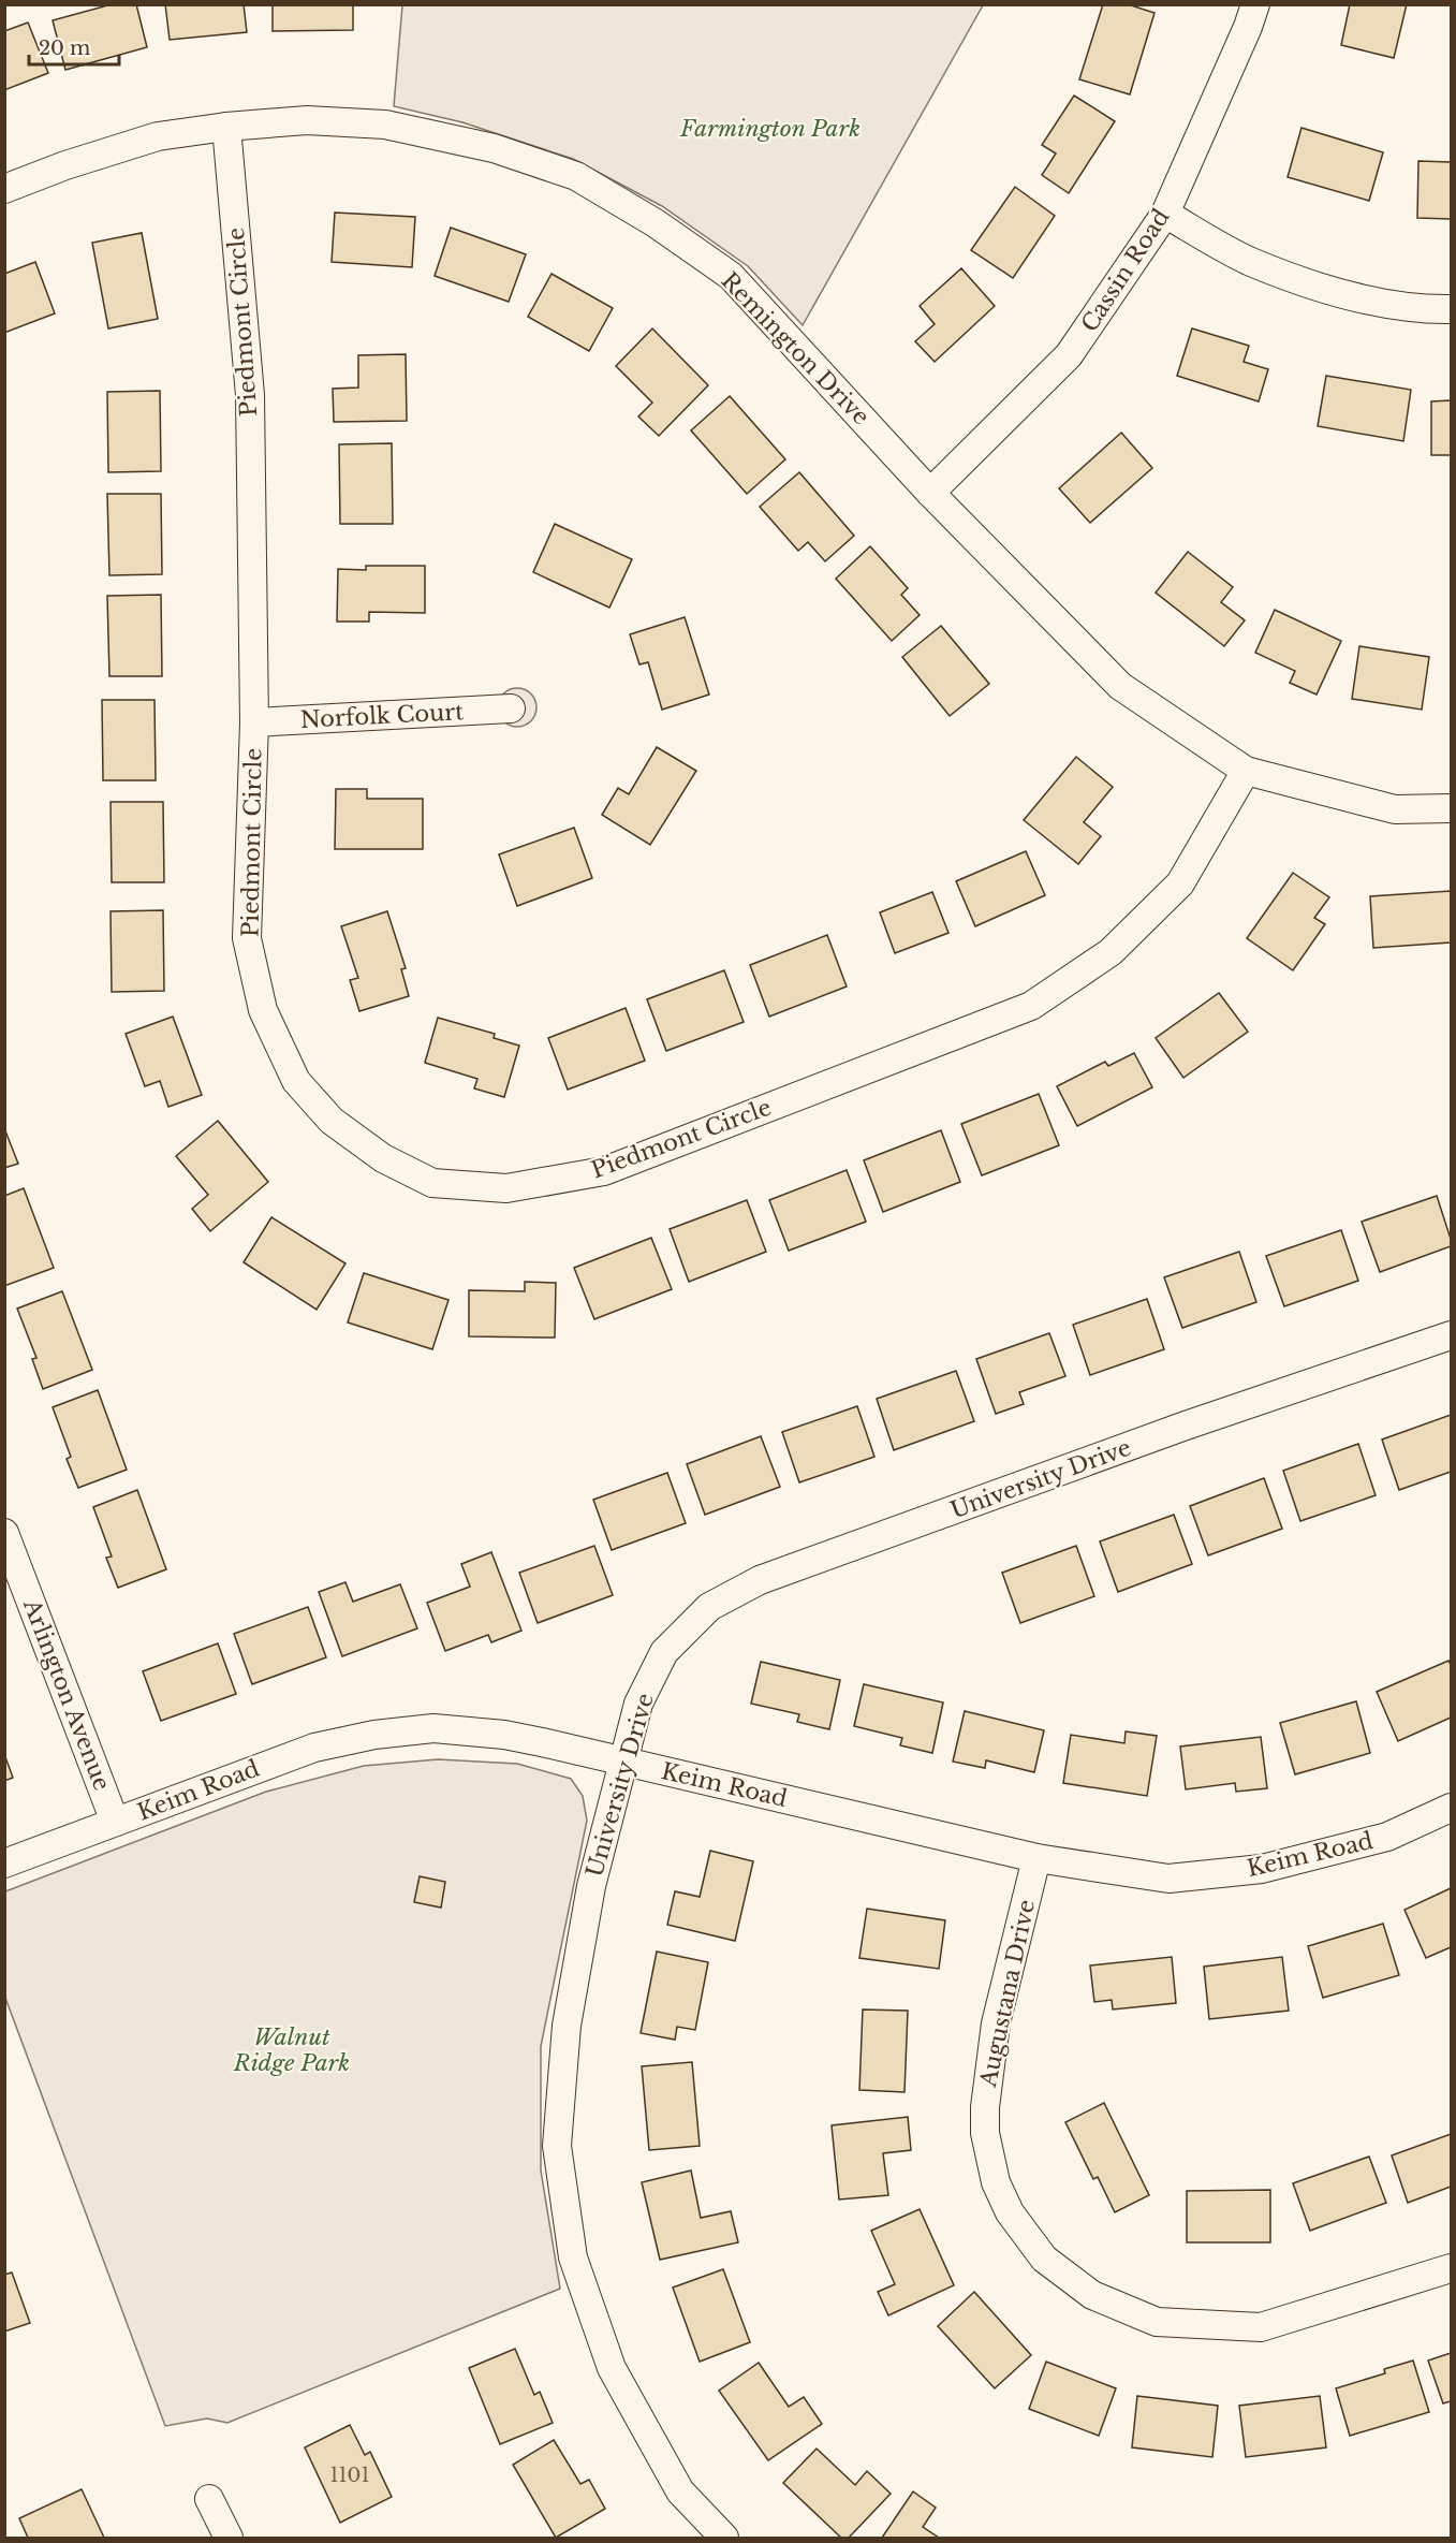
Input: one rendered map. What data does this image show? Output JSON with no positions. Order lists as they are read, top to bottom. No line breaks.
{"streets":{"street":["Cassin Road","Piedmont Circle","Remington Drive","Norfolk Court","University Drive","Arlington Avenue","Keim Road","Augustana Drive"]},"crossings":[["Cassin Road","Remington Drive"],["Piedmont Circle","Remington Drive"],["Piedmont Circle","Norfolk Court"],["University Drive","Keim Road"],["Arlington Avenue","Keim Road"],["Keim Road","Augustana Drive"]],"parks":["Farmington Park","Walnut Ridge Park"],"house_numbers":["1101"],"scale_bar":"20 m"}
